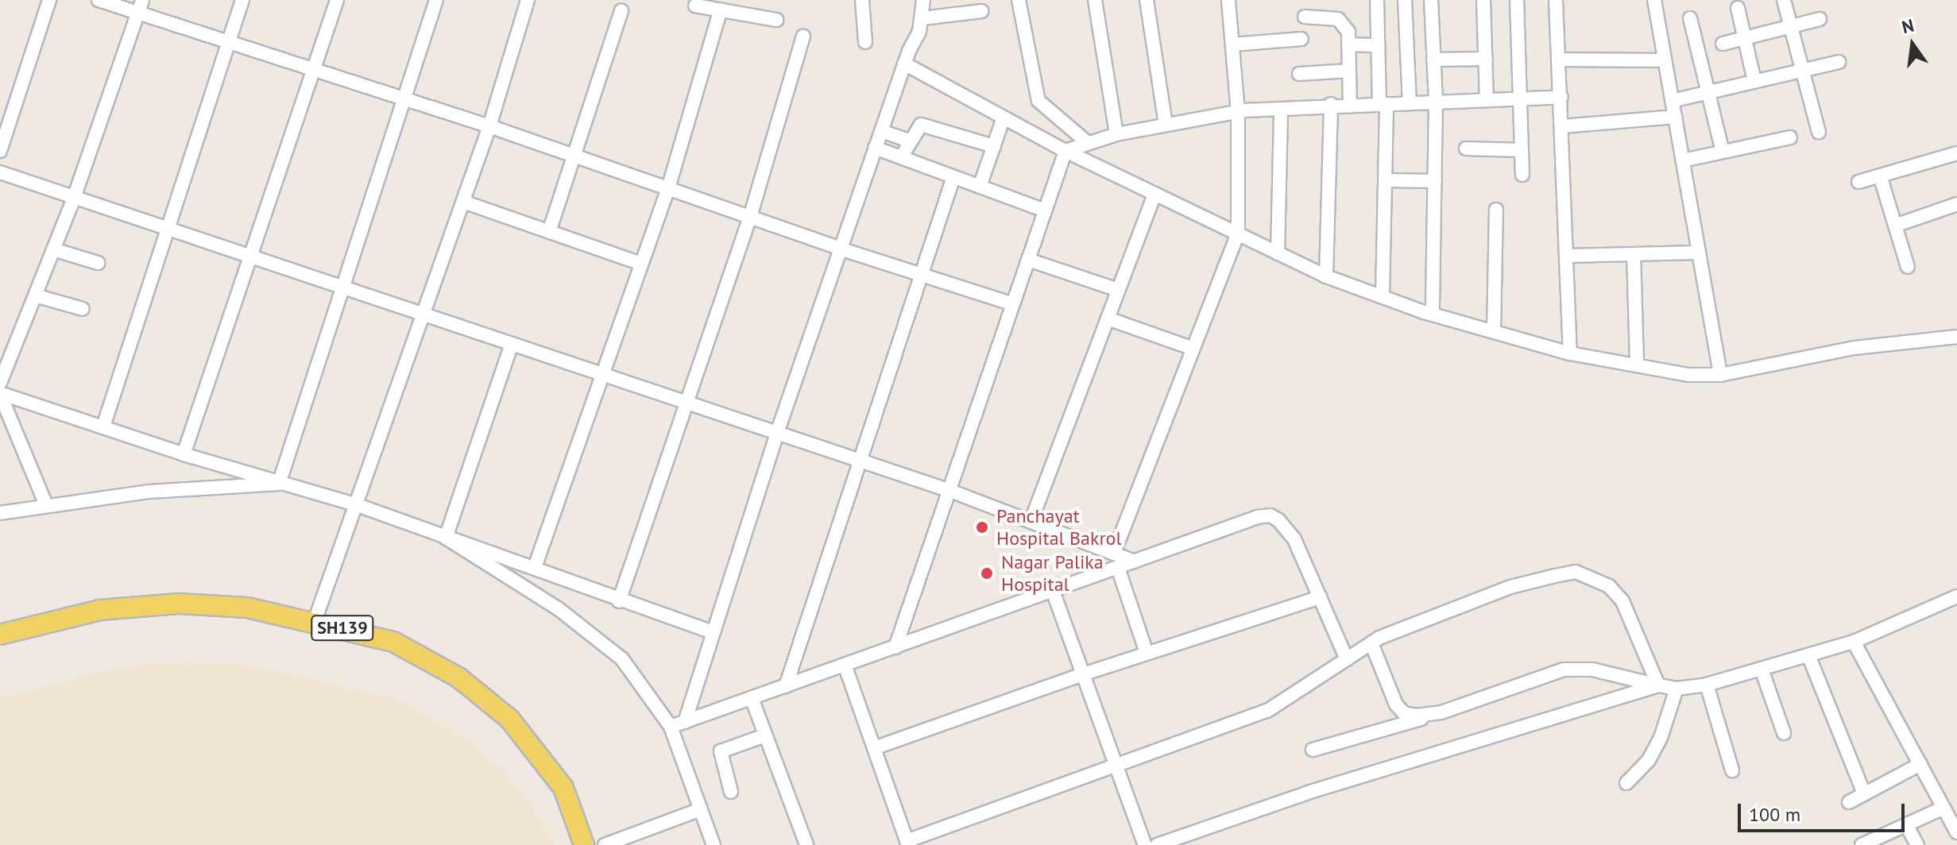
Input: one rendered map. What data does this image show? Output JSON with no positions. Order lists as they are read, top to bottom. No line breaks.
{"streets":{"main road":["SH139"]},"places":["Panchayat Hospital Bakrol","Nagar Palika Hospital"],"scale_bar":"100 m","north":"top"}
